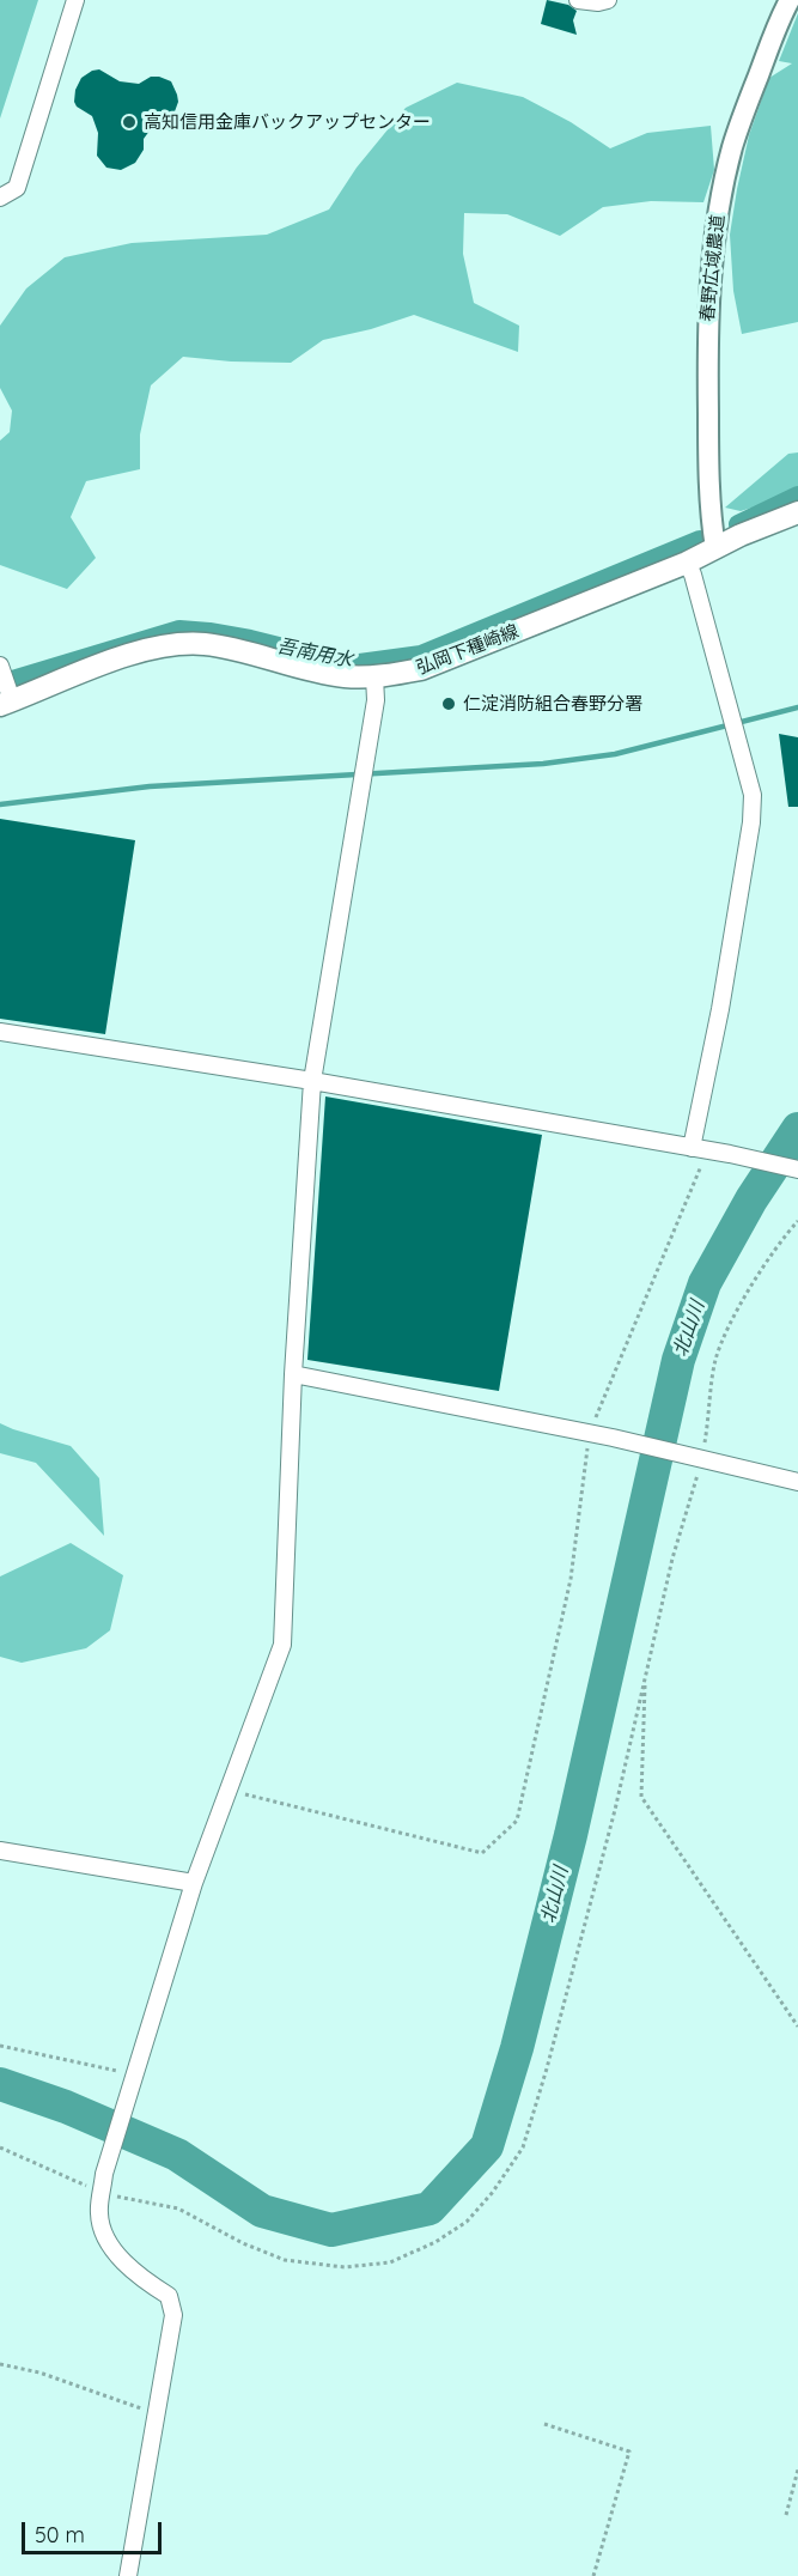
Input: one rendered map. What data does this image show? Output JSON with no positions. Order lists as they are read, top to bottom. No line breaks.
{"streets":{"main road":["弘岡下種崎線"],"street":["春野広域農道"]},"crossings":[["春野広域農道","弘岡下種崎線"]],"water":["吾南用水","北山川"],"places":["高知信用金庫バックアップセンター","仁淀消防組合春野分署"],"scale_bar":"50 m"}
